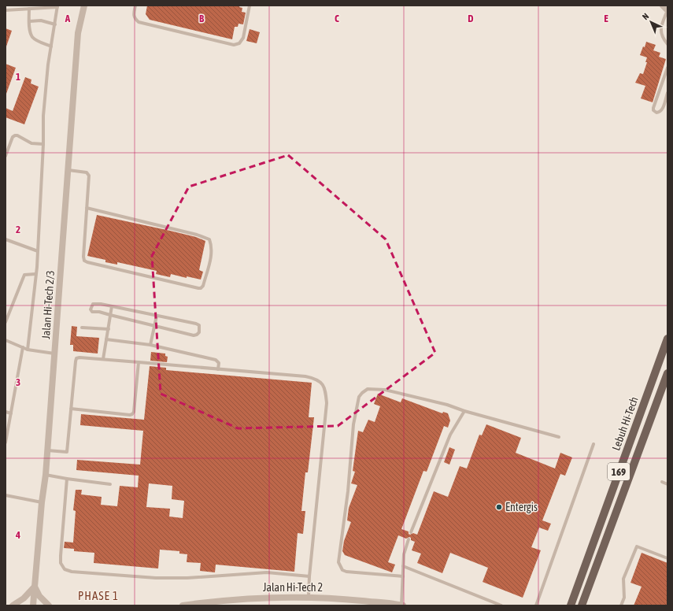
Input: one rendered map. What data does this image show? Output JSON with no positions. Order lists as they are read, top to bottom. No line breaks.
{"streets":{"main road":["Lebuh Hi-Tech","169"],"street":["Jalan Hi-Tech 2/3","Jalan Hi-Tech 2"]},"districts":["PHASE 1"],"places":["Entergis"],"north":"top left","grid":{"columns":["A","B","C","D","E"],"rows":["1","2","3","4"]}}
